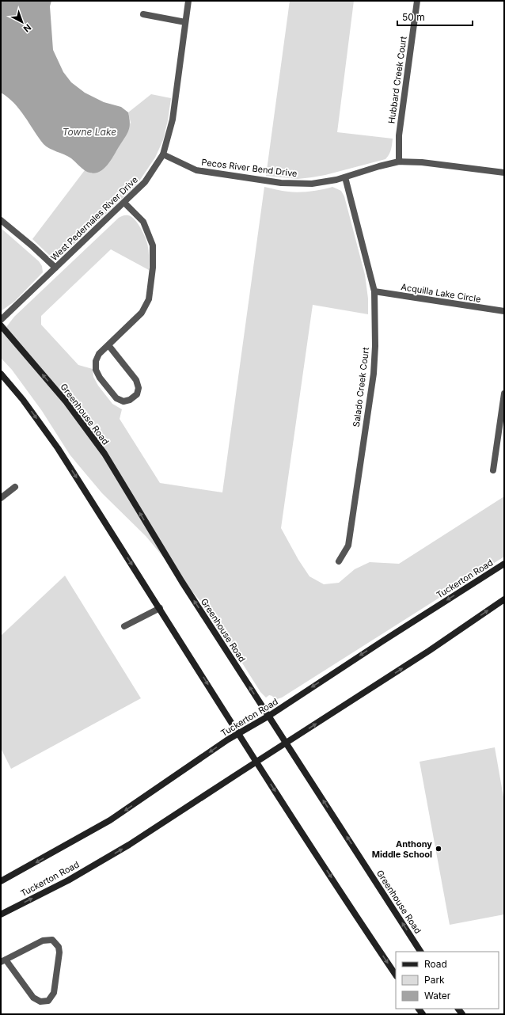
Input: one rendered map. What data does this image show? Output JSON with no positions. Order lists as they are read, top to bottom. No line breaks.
{"streets":{"main road":["Greenhouse Road","Tuckerton Road"],"street":["Hubbard Creek Court","Pecos River Bend Drive","West Pedernales River Drive","Acquilla Lake Circle","Salado Creek Court"]},"crossings":[["Hubbard Creek Court","Pecos River Bend Drive"],["Pecos River Bend Drive","West Pedernales River Drive"],["Pecos River Bend Drive","Salado Creek Court"],["Acquilla Lake Circle","Salado Creek Court"],["Greenhouse Road","Tuckerton Road"]],"water":["Towne Lake"],"places":["Anthony Middle School"],"legend":["Road","Park","Water"],"scale_bar":"50 m","north":"bottom right"}
